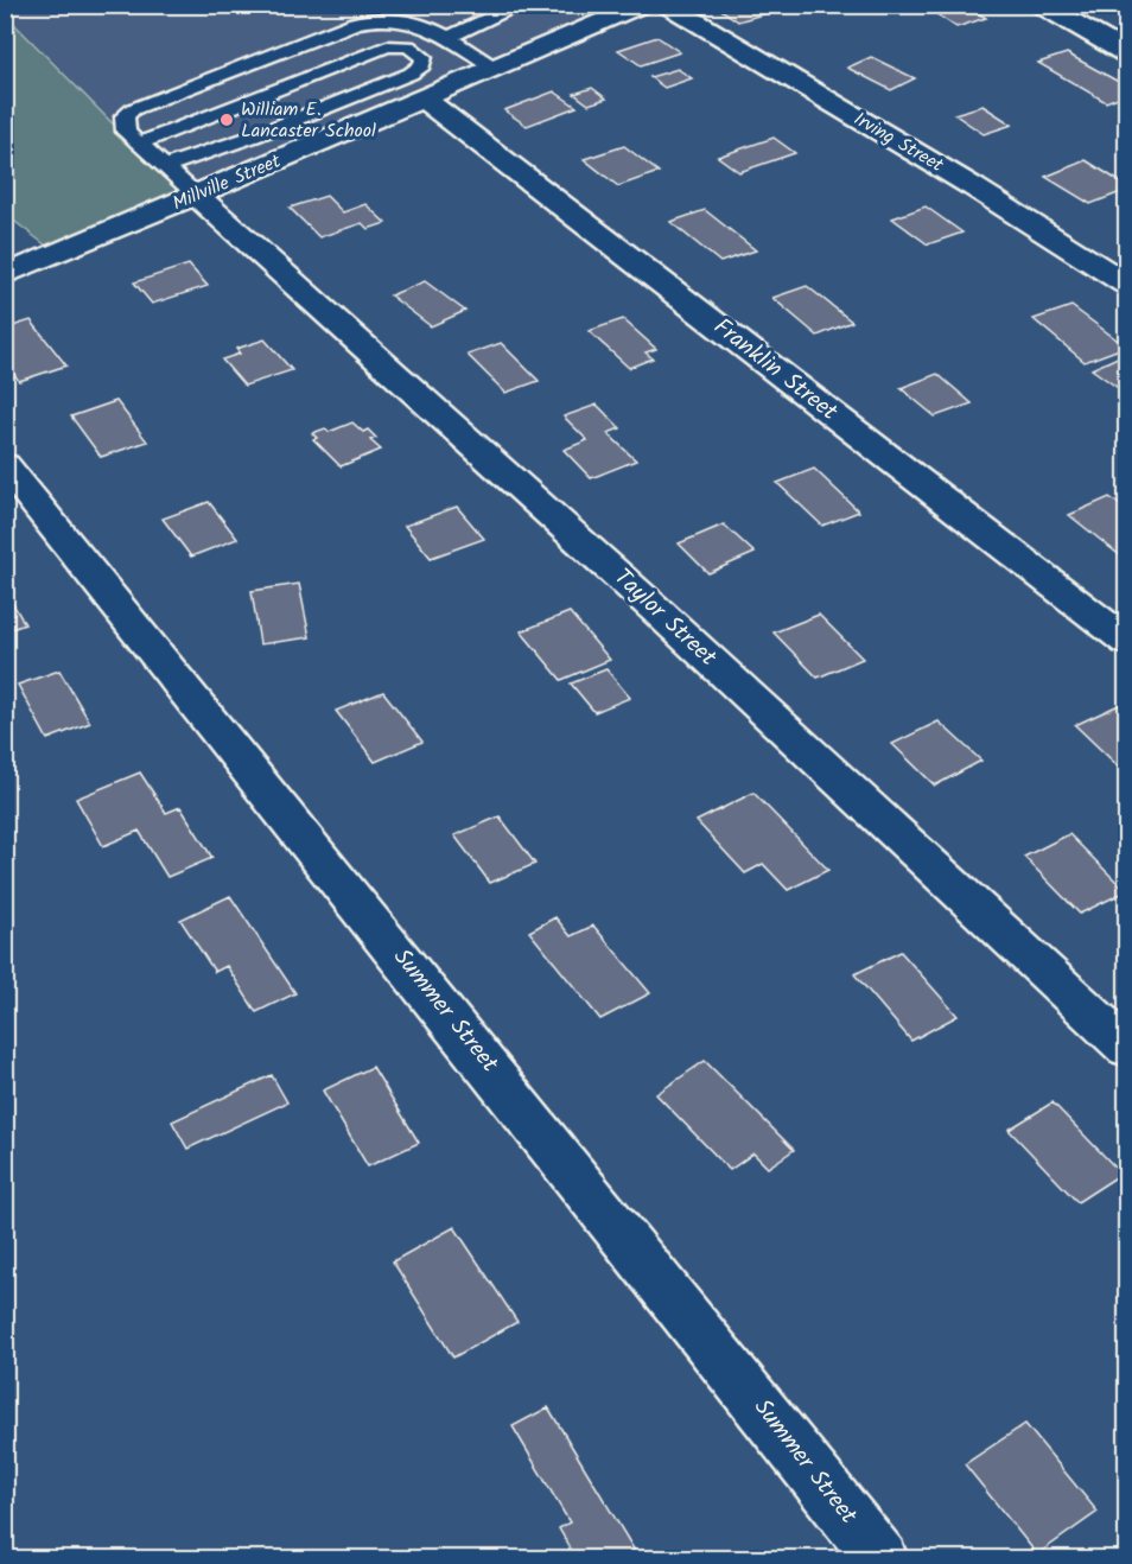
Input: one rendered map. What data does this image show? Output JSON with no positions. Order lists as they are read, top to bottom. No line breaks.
{"streets":{"street":["Irving Street","Millville Street","Franklin Street","Taylor Street","Summer Street"]},"crossings":[["Millville Street","Franklin Street"],["Millville Street","Taylor Street"]],"places":["William E. Lancaster School"]}
